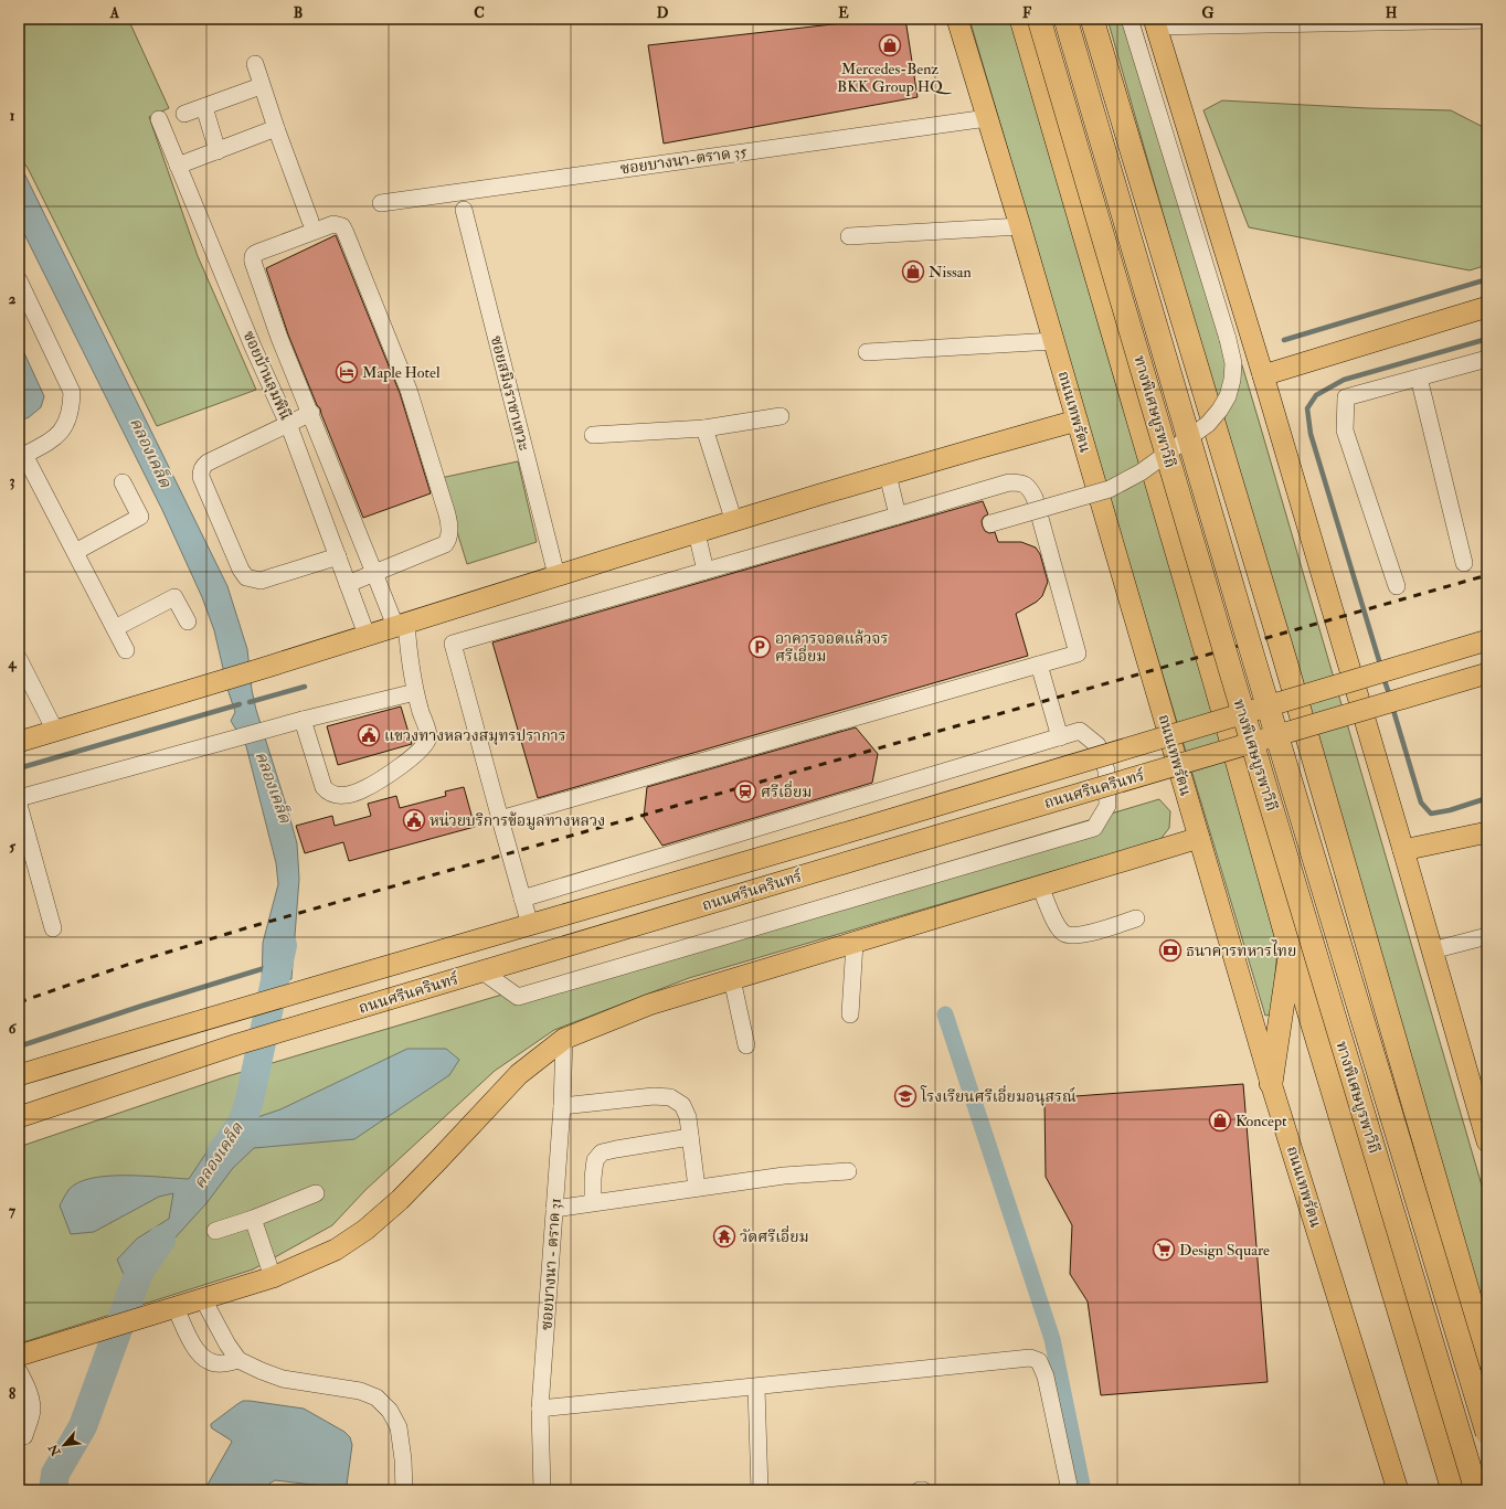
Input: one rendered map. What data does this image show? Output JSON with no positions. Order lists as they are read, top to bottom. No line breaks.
{"streets":{"highway":["ทางพิเศษบูรพาวิถี"],"main road":["ถนนเทพรัตน","ถนนศรีนครินทร์"],"street":["ซอยบางนา-ตราด 35","ซอยบ้านลุมพินี","ซอยสมิงราชาเทวะ","ซอยบางนา - ตราด 31"]},"crossings":[["ซอยบางนา-ตราด 35","ถนนเทพรัตน"]],"water":["คลองเคล็ด"],"places":{"shop":["Mercedes-Benz BKK Group HQ","Nissan","Koncept"],"hotel":["Maple Hotel"],"parking":["อาคารจอดแล้วจร ศรีเอี่ยม"],"public building":["แขวงทางหลวงสมุทรปราการ","หน่วยบริการข้อมูลทางหลวง"],"station":["ศรีเอี่ยม"],"bank":["ธนาคารทหารไทย"],"school or university":["โรงเรียนศรีเอี่ยมอนุสรณ์"],"temple":["วัดศรีเอี่ยม"],"supermarket":["Design Square"]},"north":"bottom left","grid":{"columns":["A","B","C","D","E","F","G","H"],"rows":["1","2","3","4","5","6","7","8"]}}
